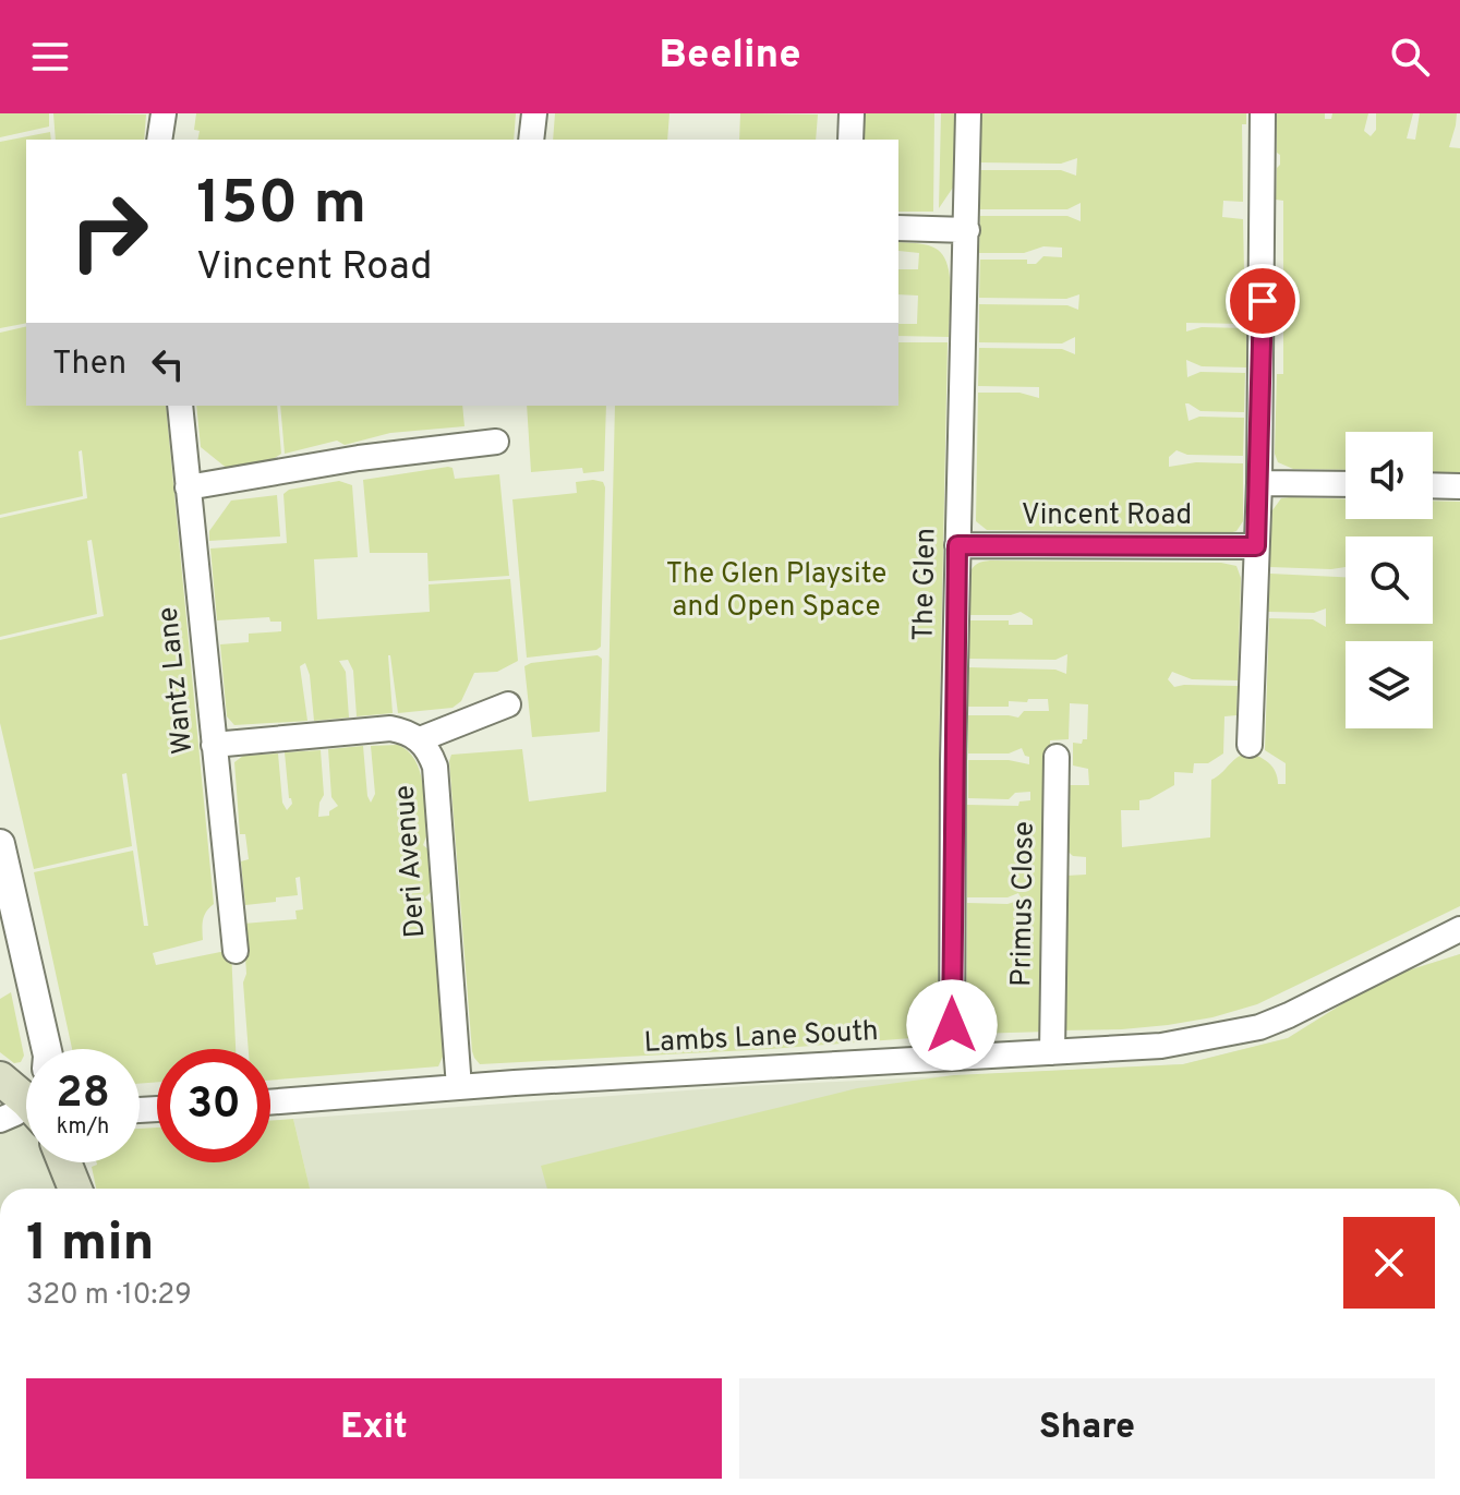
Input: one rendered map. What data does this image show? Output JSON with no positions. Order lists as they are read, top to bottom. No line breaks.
{"streets":{"street":["Vincent Road","The Glen","Wantz Lane","Deri Avenue","Primus Close","Lambs Lane South"]},"crossings":[["Vincent Road","The Glen"],["The Glen","Lambs Lane South"],["Deri Avenue","Lambs Lane South"],["Primus Close","Lambs Lane South"]],"parks":["The Glen Playsite and Open Space"],"page":{"header":"Beeline","turn":["150 m","Vincent Road"],"then":"Then","speed":"28 km/h","limit":"30","heading":["1 min","320 m · 10:29"],"buttons":["Exit","Share"]}}
